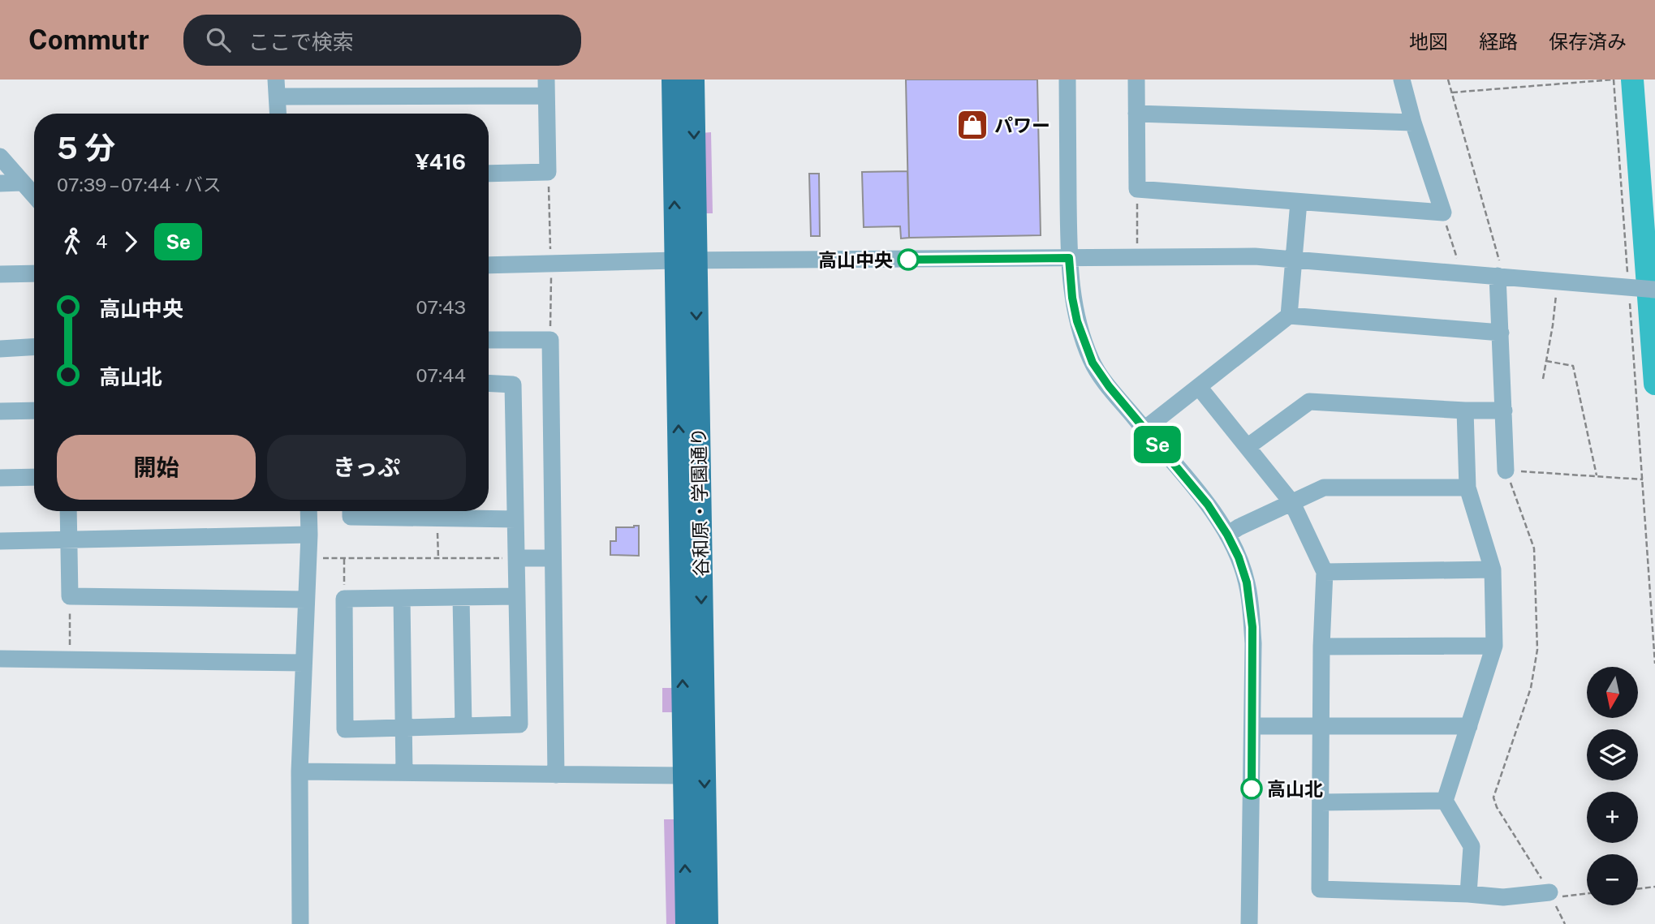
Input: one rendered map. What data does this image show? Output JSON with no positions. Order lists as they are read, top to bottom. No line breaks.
{"streets":{"main road":["谷和原・学園通り"]},"places":{"shop":["パワー"],"other":["高山中央","高山北"]},"lines":["bus line Se"],"north":"bottom","page":{"header":"Commutr","search":"ここで検索","nav":["地図","経路","保存済み"],"on_map":"Se","heading":["5 分","07:39 – 07:44 · バス","¥416"],"legs":["4","Se"],"list":[{"name":"高山中央","value":"07:43"},{"name":"高山北","value":"07:44"}],"buttons":["開始","きっぷ"],"map_buttons":["+","−"]}}
